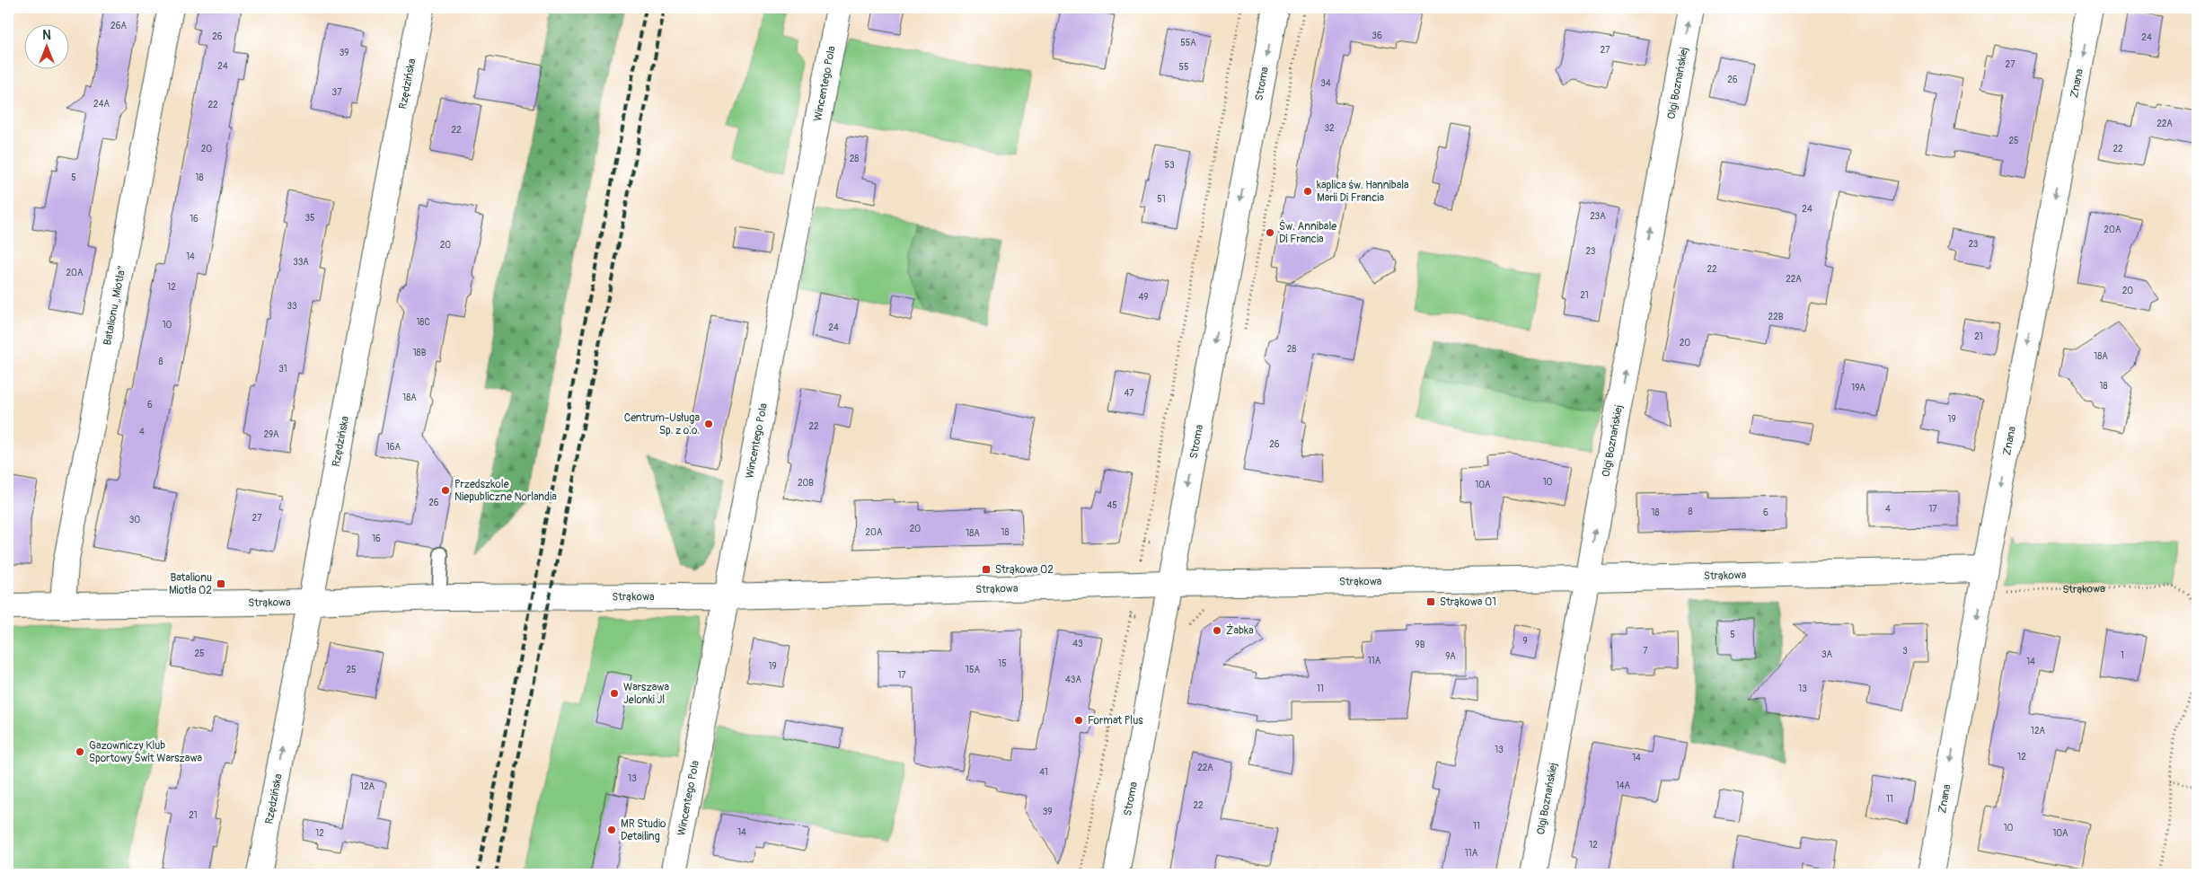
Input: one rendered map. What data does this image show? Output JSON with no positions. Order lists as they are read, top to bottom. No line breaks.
{"streets":{"street":["Rzędzińska","Wincentego Pola","Stroma","Olgi Boznańskiej","Znana","Batalionu „Miotła”","Strąkowa"]},"crossings":[["Rzędzińska","Strąkowa"],["Wincentego Pola","Strąkowa"],["Stroma","Strąkowa"],["Olgi Boznańskiej","Strąkowa"],["Znana","Strąkowa"],["Batalionu „Miotła”","Strąkowa"]],"one_way":["Stroma","Olgi Boznańskiej","Znana"],"places":{"other":["kaplica św. Hannibala Marii Di Francia","Św. Annibale Di Francia","Centrum-Usługa Sp. z o.o.","Przedszkole Niepubliczne Norlandia","Żabka","Warszawa Jelonki Jl","Format Plus","Gazowniczy Klub Sportowy Świt Warszawa","MR Studio Detailing"],"transit":["Strąkowa 02","Batalionu Miotła 02","Strąkowa 01"]},"house_numbers":["26A","36","26","24","55A","27","39","27","24","55","26","34","37","24A","22","22A","32","22","25","20","22","28","53","5","18","51","24","23A","35","16","20A","23","20","23","14","33A","22","20A","22A","12","20","21","49","33","22B","18C","10","24","21","20","28","18B","18A","8","31","18","19A","47","18A","6","19","22","4","29A","26","16A","10","20B","10A","26","45","4","17","8","18","6","27","30","20","20A","18","18A","16","5","9","43","9B","7","3","25","3A","1","9A","11A","14","15","19","25","15A","17","43A","11","13","12A","13","12","14","22A","41","13","14A","12A","11","22","39","21","11","10","14","12","10A","12","11A"],"north":"top"}
